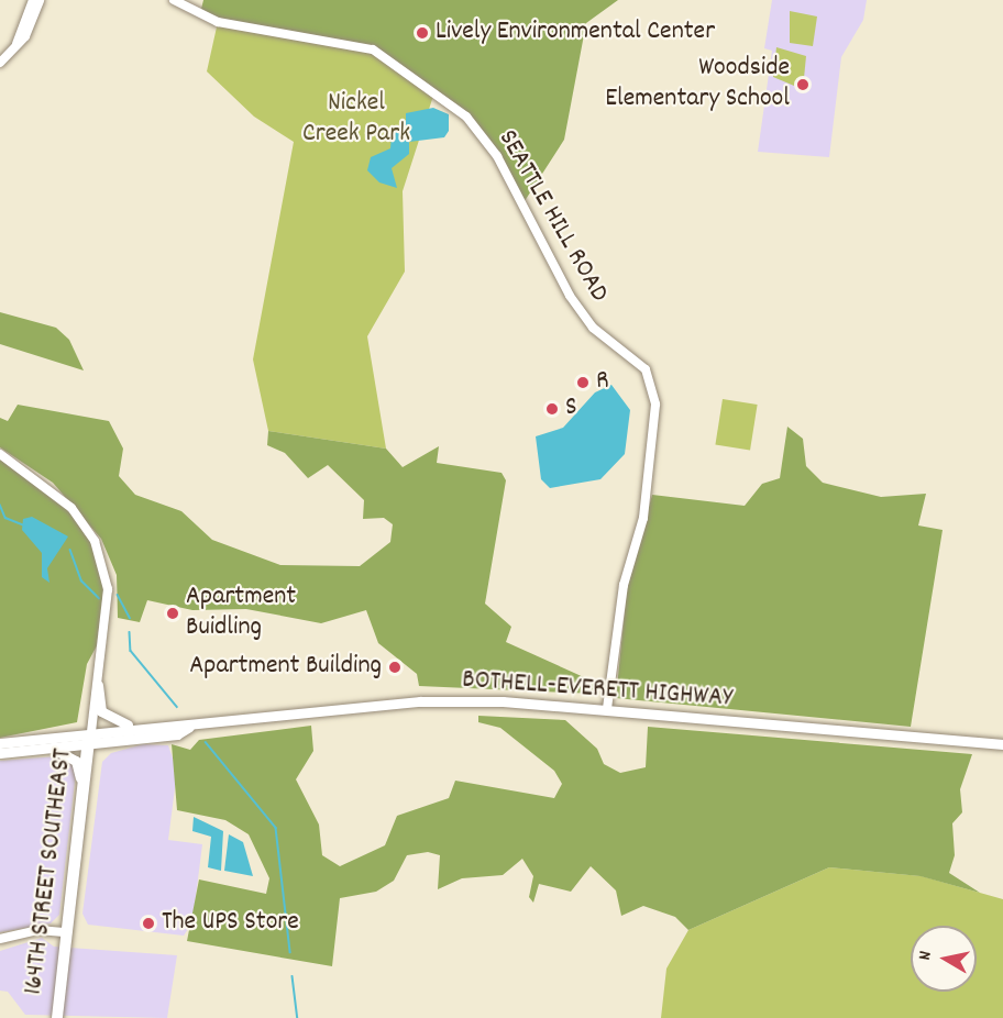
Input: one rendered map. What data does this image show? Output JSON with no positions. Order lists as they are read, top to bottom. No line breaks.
{"streets":{"main road":["BOTHELL-EVERETT HIGHWAY"],"street":["SEATTLE HILL ROAD","164TH STREET SOUTHEAST"]},"crossings":[["SEATTLE HILL ROAD","BOTHELL-EVERETT HIGHWAY"],["BOTHELL-EVERETT HIGHWAY","164TH STREET SOUTHEAST"]],"parks":["Nickel Creek Park"],"places":["Lively Environmental Center","Woodside Elementary School","R","S","Apartment Buidling","Apartment Building","The UPS Store"],"north":"left"}
